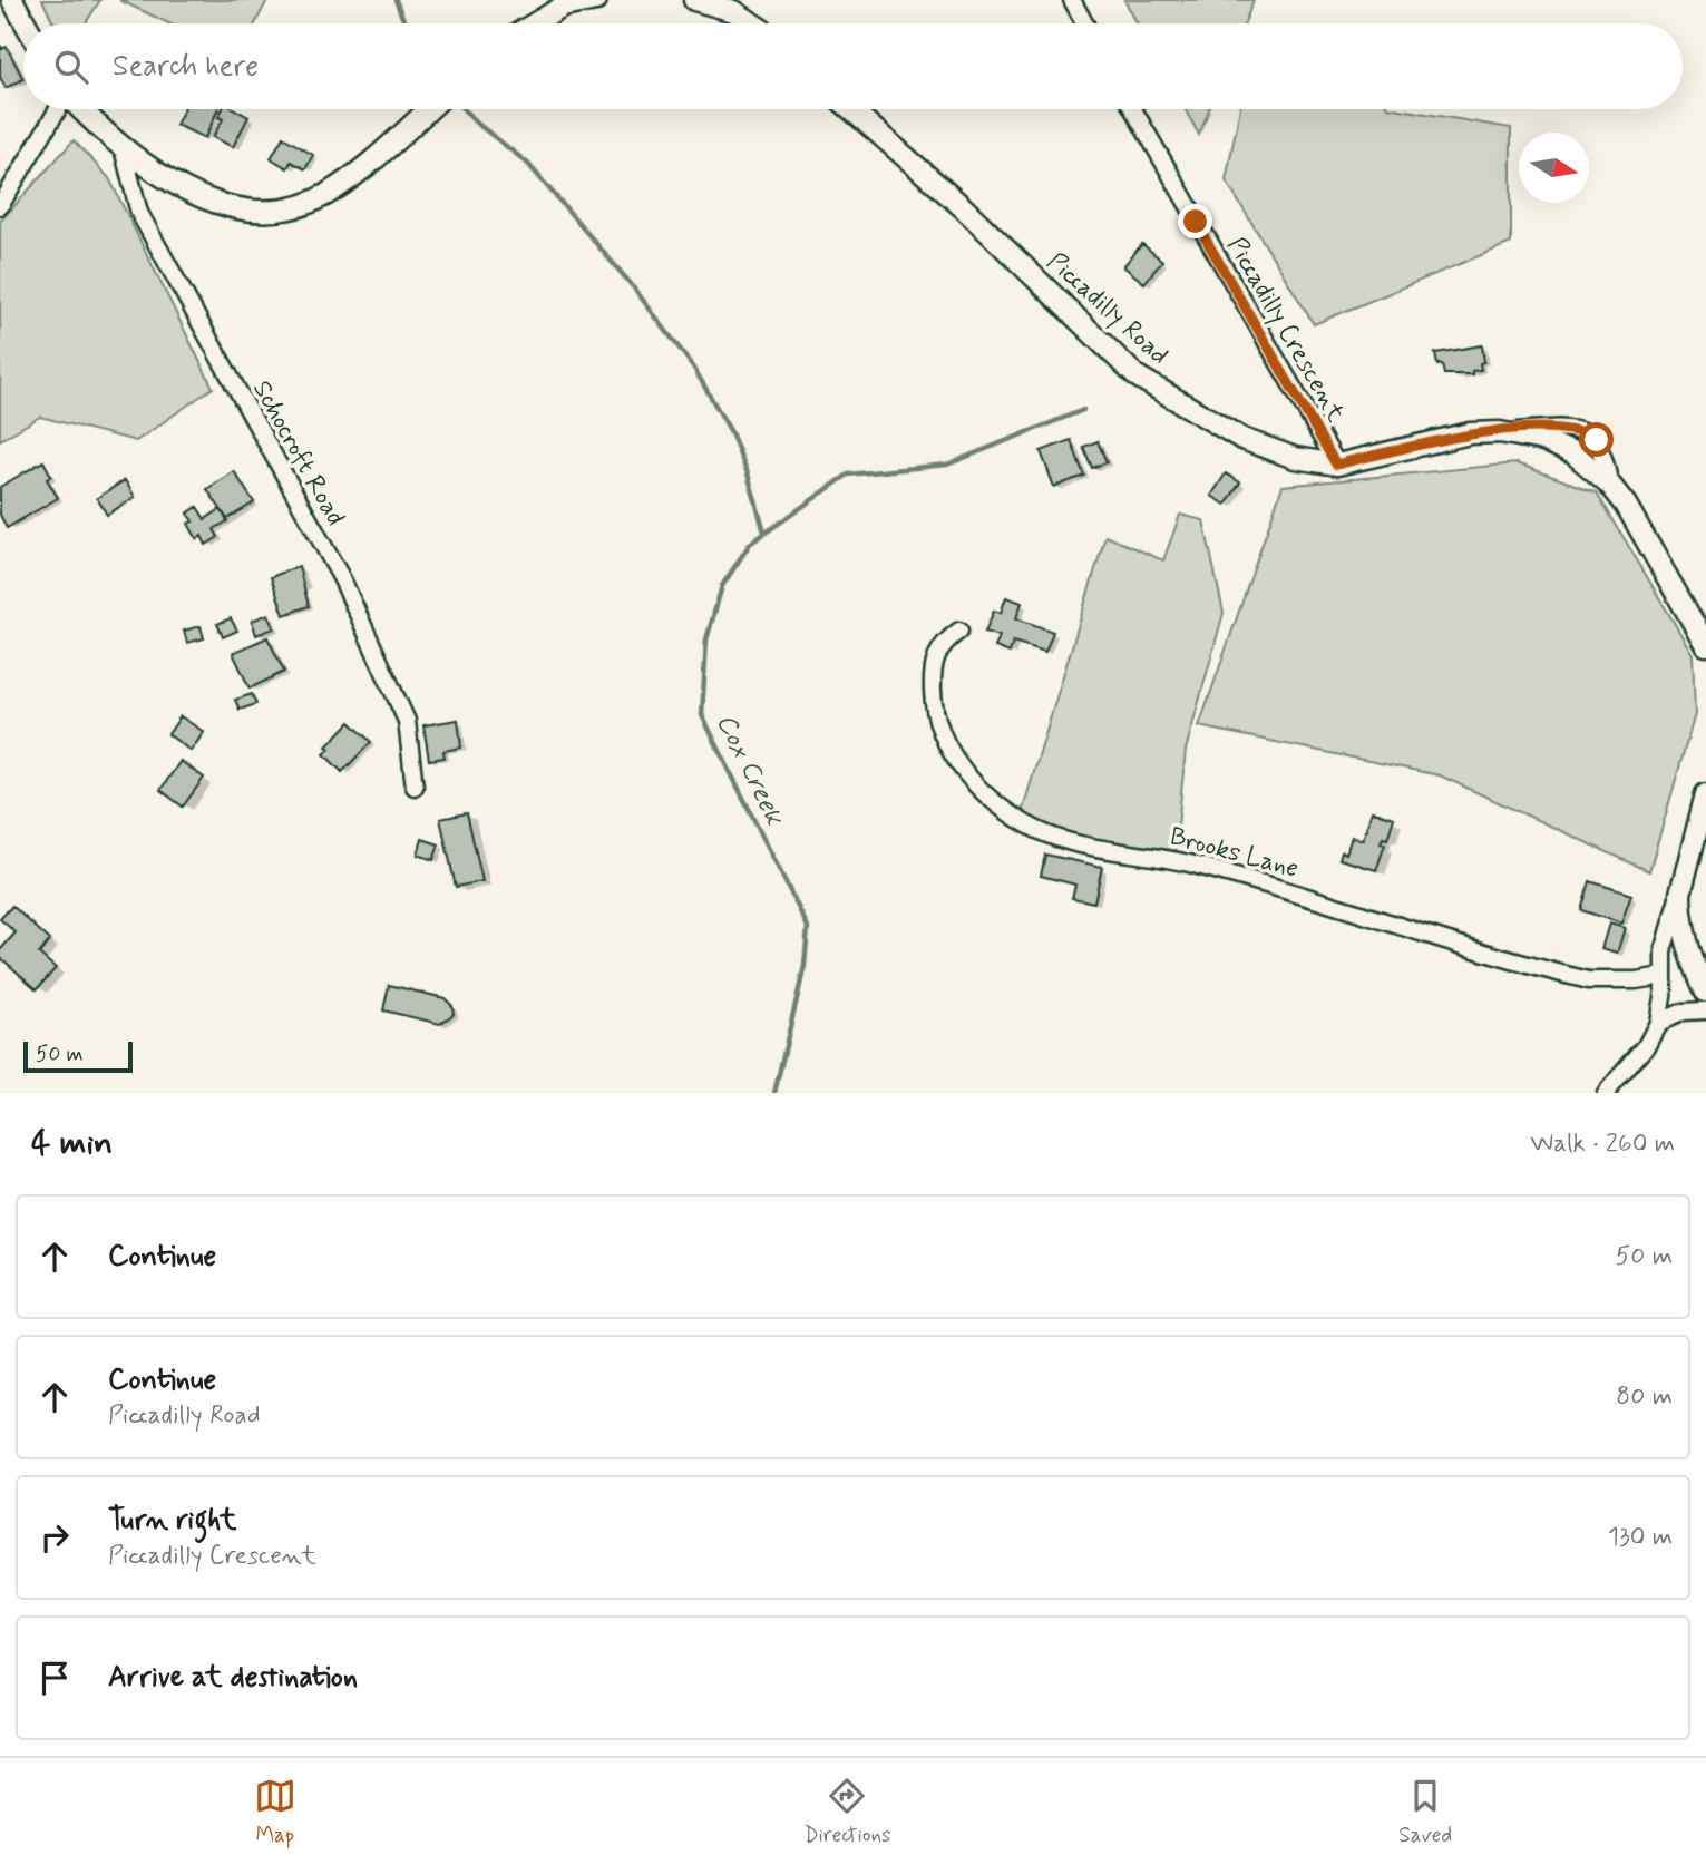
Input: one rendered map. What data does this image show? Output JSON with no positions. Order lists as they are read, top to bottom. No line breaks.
{"streets":{"main road":["Piccadilly Road"],"street":["Piccadilly Crescent","Schocroft Road","Brooks Lane"]},"crossings":[["Piccadilly Road","Piccadilly Crescent"]],"water":["Cox Creek"],"scale_bar":"50 m","north":"right","page":{"search":"Search here","scale":"50 m","heading":["4 min","Walk · 260 m"],"list":[["Continue","50 m"],["Continue","Piccadilly Road","80 m"],["Turn right","Piccadilly Crescent","130 m"],"Arrive at destination"],"nav":["Map","Directions","Saved"]}}
